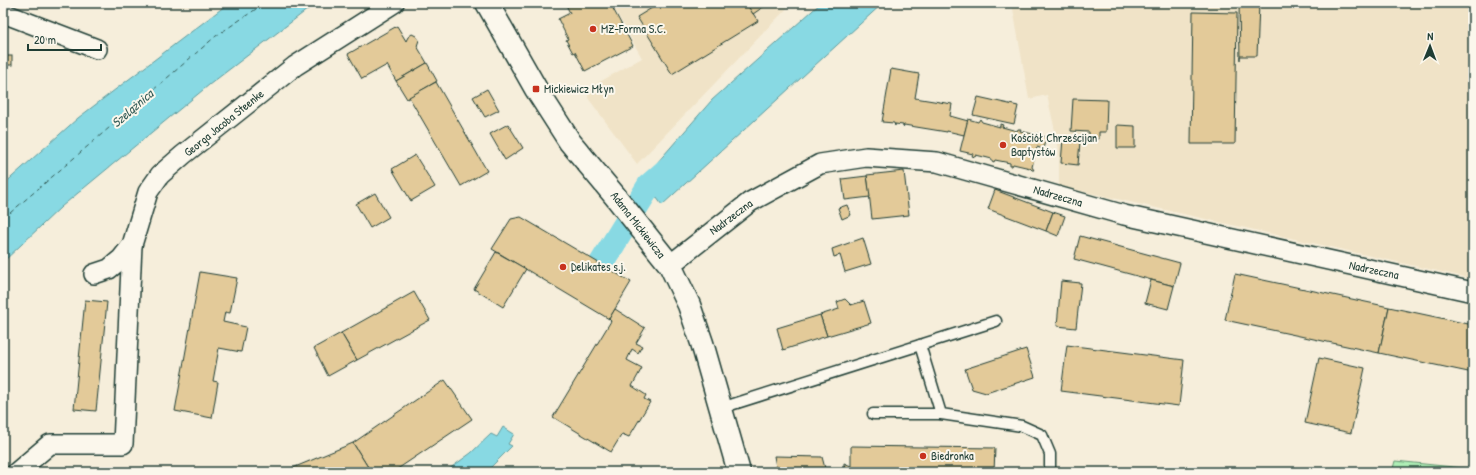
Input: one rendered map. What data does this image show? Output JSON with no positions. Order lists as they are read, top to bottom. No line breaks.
{"streets":{"main road":["Adama Mickiewicza"],"street":["Georga Jacoba Steenke","Nadrzeczna"]},"crossings":[["Nadrzeczna","Adama Mickiewicza"]],"water":["Szelążnica"],"places":{"other":["MZ-Forma S.C.","Kościół Chrześcijan Baptystów","Delikates s.j.","Biedronka"],"transit":["Mickiewicz Młyn"]},"scale_bar":"20 m","north":"top"}
